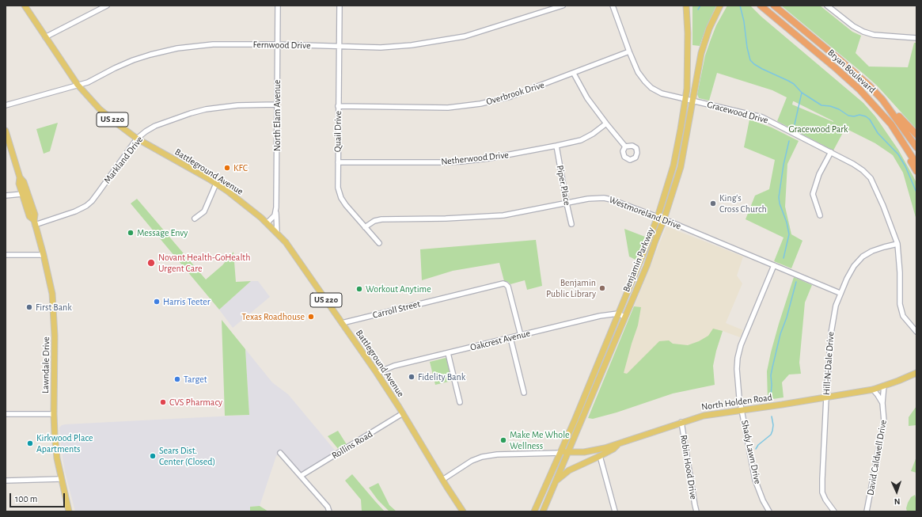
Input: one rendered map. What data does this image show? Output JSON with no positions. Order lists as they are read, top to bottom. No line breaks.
{"streets":{"highway":["Bryan Boulevard"],"main road":["US 220","Battleground Avenue","Benjamin Parkway","Lawndale Drive","North Holden Road"],"street":["Fernwood Drive","Overbrook Drive","Gracewood Drive","North Elam Avenue","Quail Drive","Netherwood Drive","Markland Drive","Piper Place","Westmoreland Drive","Carroll Street","Oakcrest Avenue","Hill-N-Dale Drive","Rollins Road","Shady Lawn Drive","David Caldwell Drive","Robin Hood Drive"]},"crossings":[["Fernwood Drive","North Elam Avenue"],["Fernwood Drive","Quail Drive"],["Fernwood Drive","Battleground Avenue"],["Overbrook Drive","Gracewood Drive"],["Overbrook Drive","Quail Drive"],["Gracewood Drive","Benjamin Parkway"],["Gracewood Drive","Hill-N-Dale Drive"],["North Elam Avenue","Markland Drive"],["North Elam Avenue","Battleground Avenue"],["Quail Drive","Netherwood Drive"],["Quail Drive","Westmoreland Drive"],["Netherwood Drive","Piper Place"],["Markland Drive","Battleground Avenue"],["Markland Drive","Lawndale Drive"],["Battleground Avenue","Carroll Street"],["Battleground Avenue","Oakcrest Avenue"],["Battleground Avenue","Rollins Road"],["Piper Place","Westmoreland Drive"],["Westmoreland Drive","Benjamin Parkway"],["Westmoreland Drive","Hill-N-Dale Drive"],["Westmoreland Drive","Shady Lawn Drive"],["Benjamin Parkway","Oakcrest Avenue"],["Benjamin Parkway","North Holden Road"],["Carroll Street","Oakcrest Avenue"],["Hill-N-Dale Drive","North Holden Road"],["North Holden Road","Shady Lawn Drive"],["North Holden Road","David Caldwell Drive"],["North Holden Road","Robin Hood Drive"]],"parks":["Gracewood Park"],"places":["KFC","King's Cross Church","Message Envy","Novant Health-GoHealth Urgent Care","Benjamin Public Library","Workout Anytime","Harris Teeter","First Bank","Texas Roadhouse","Fidelity Bank","Target","CVS Pharmacy","Make Me Whole Wellness","Kirkwood Place Apartments","Sears Dist. Center (Closed)"],"scale_bar":"100 m","north":"bottom"}
